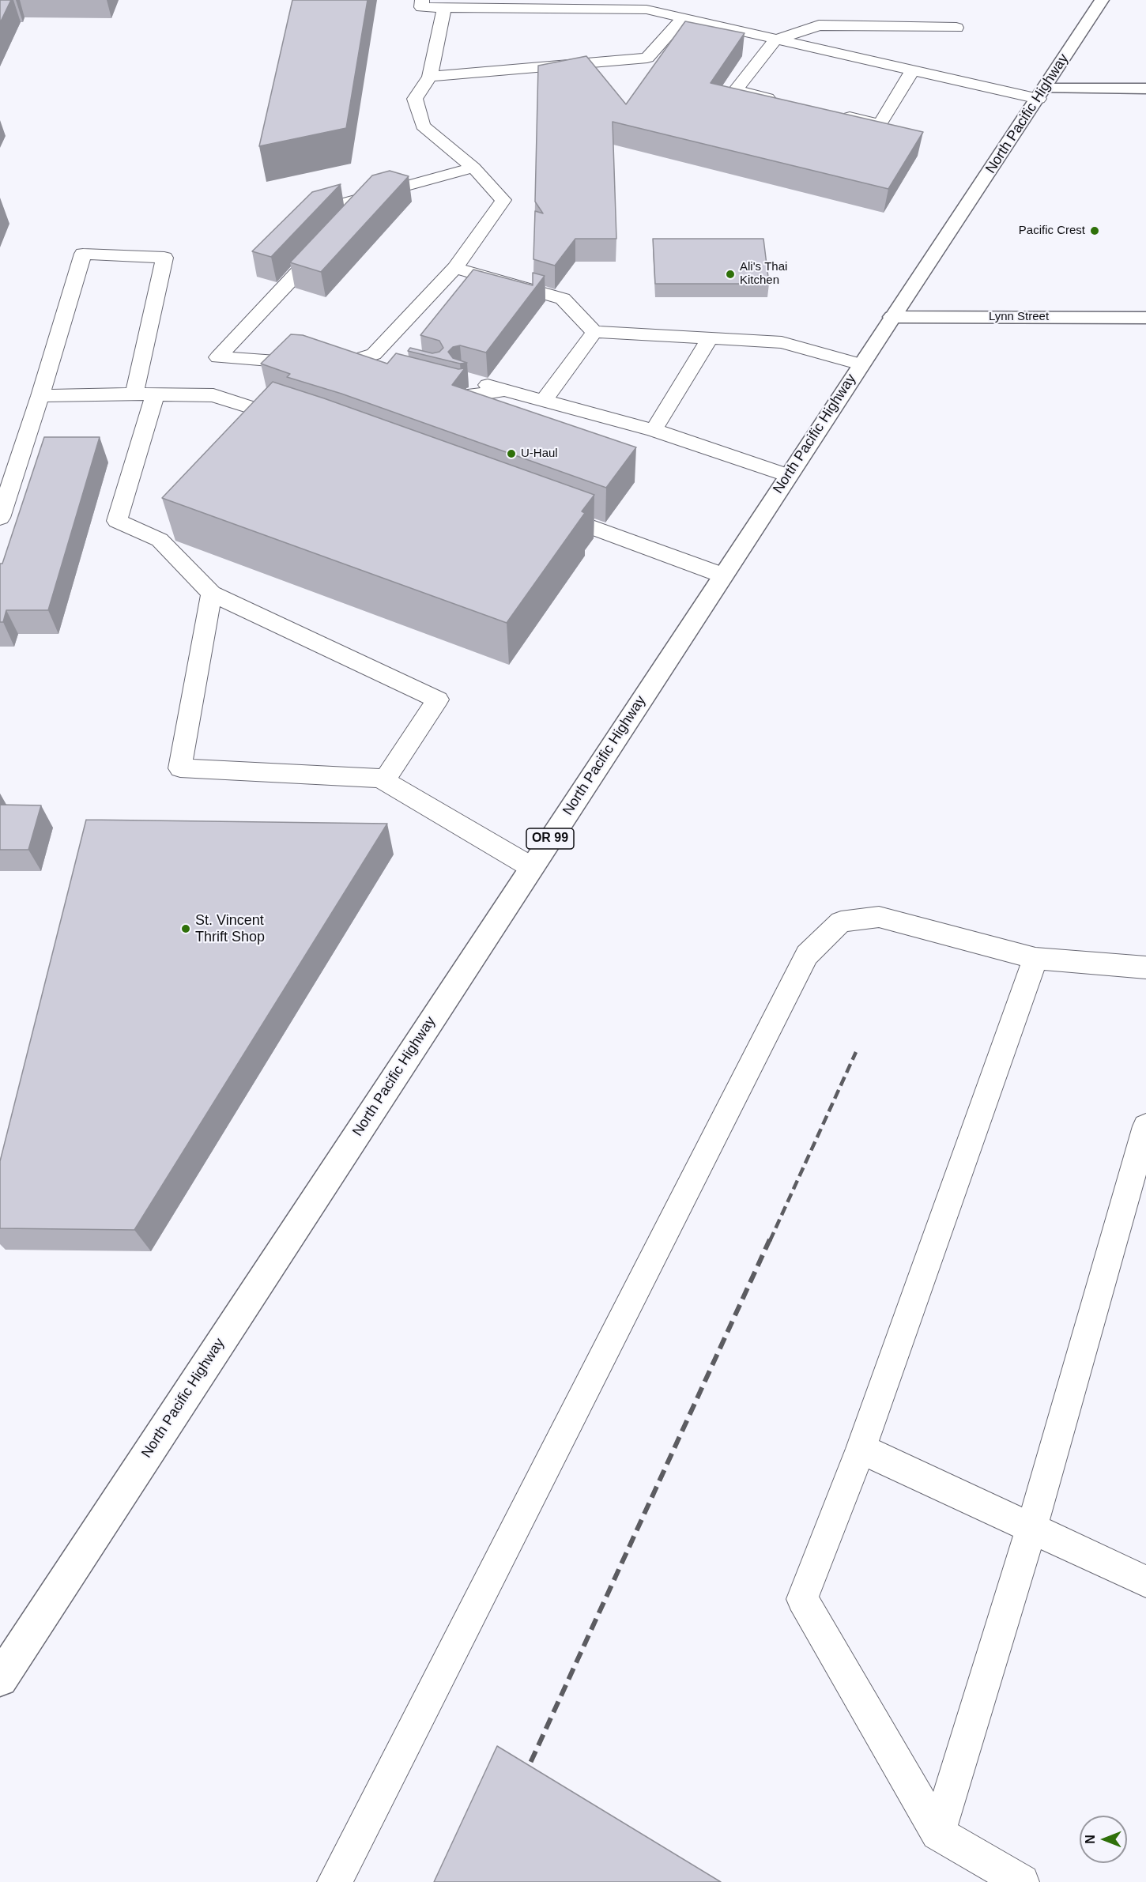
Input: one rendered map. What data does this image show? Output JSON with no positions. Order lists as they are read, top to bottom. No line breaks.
{"streets":{"main road":["North Pacific Highway","Lynn Street","OR 99"]},"crossings":[["North Pacific Highway","Lynn Street"]],"places":["Pacific Crest","Ali's Thai Kitchen","U-Haul","St. Vincent Thrift Shop"],"north":"left"}
